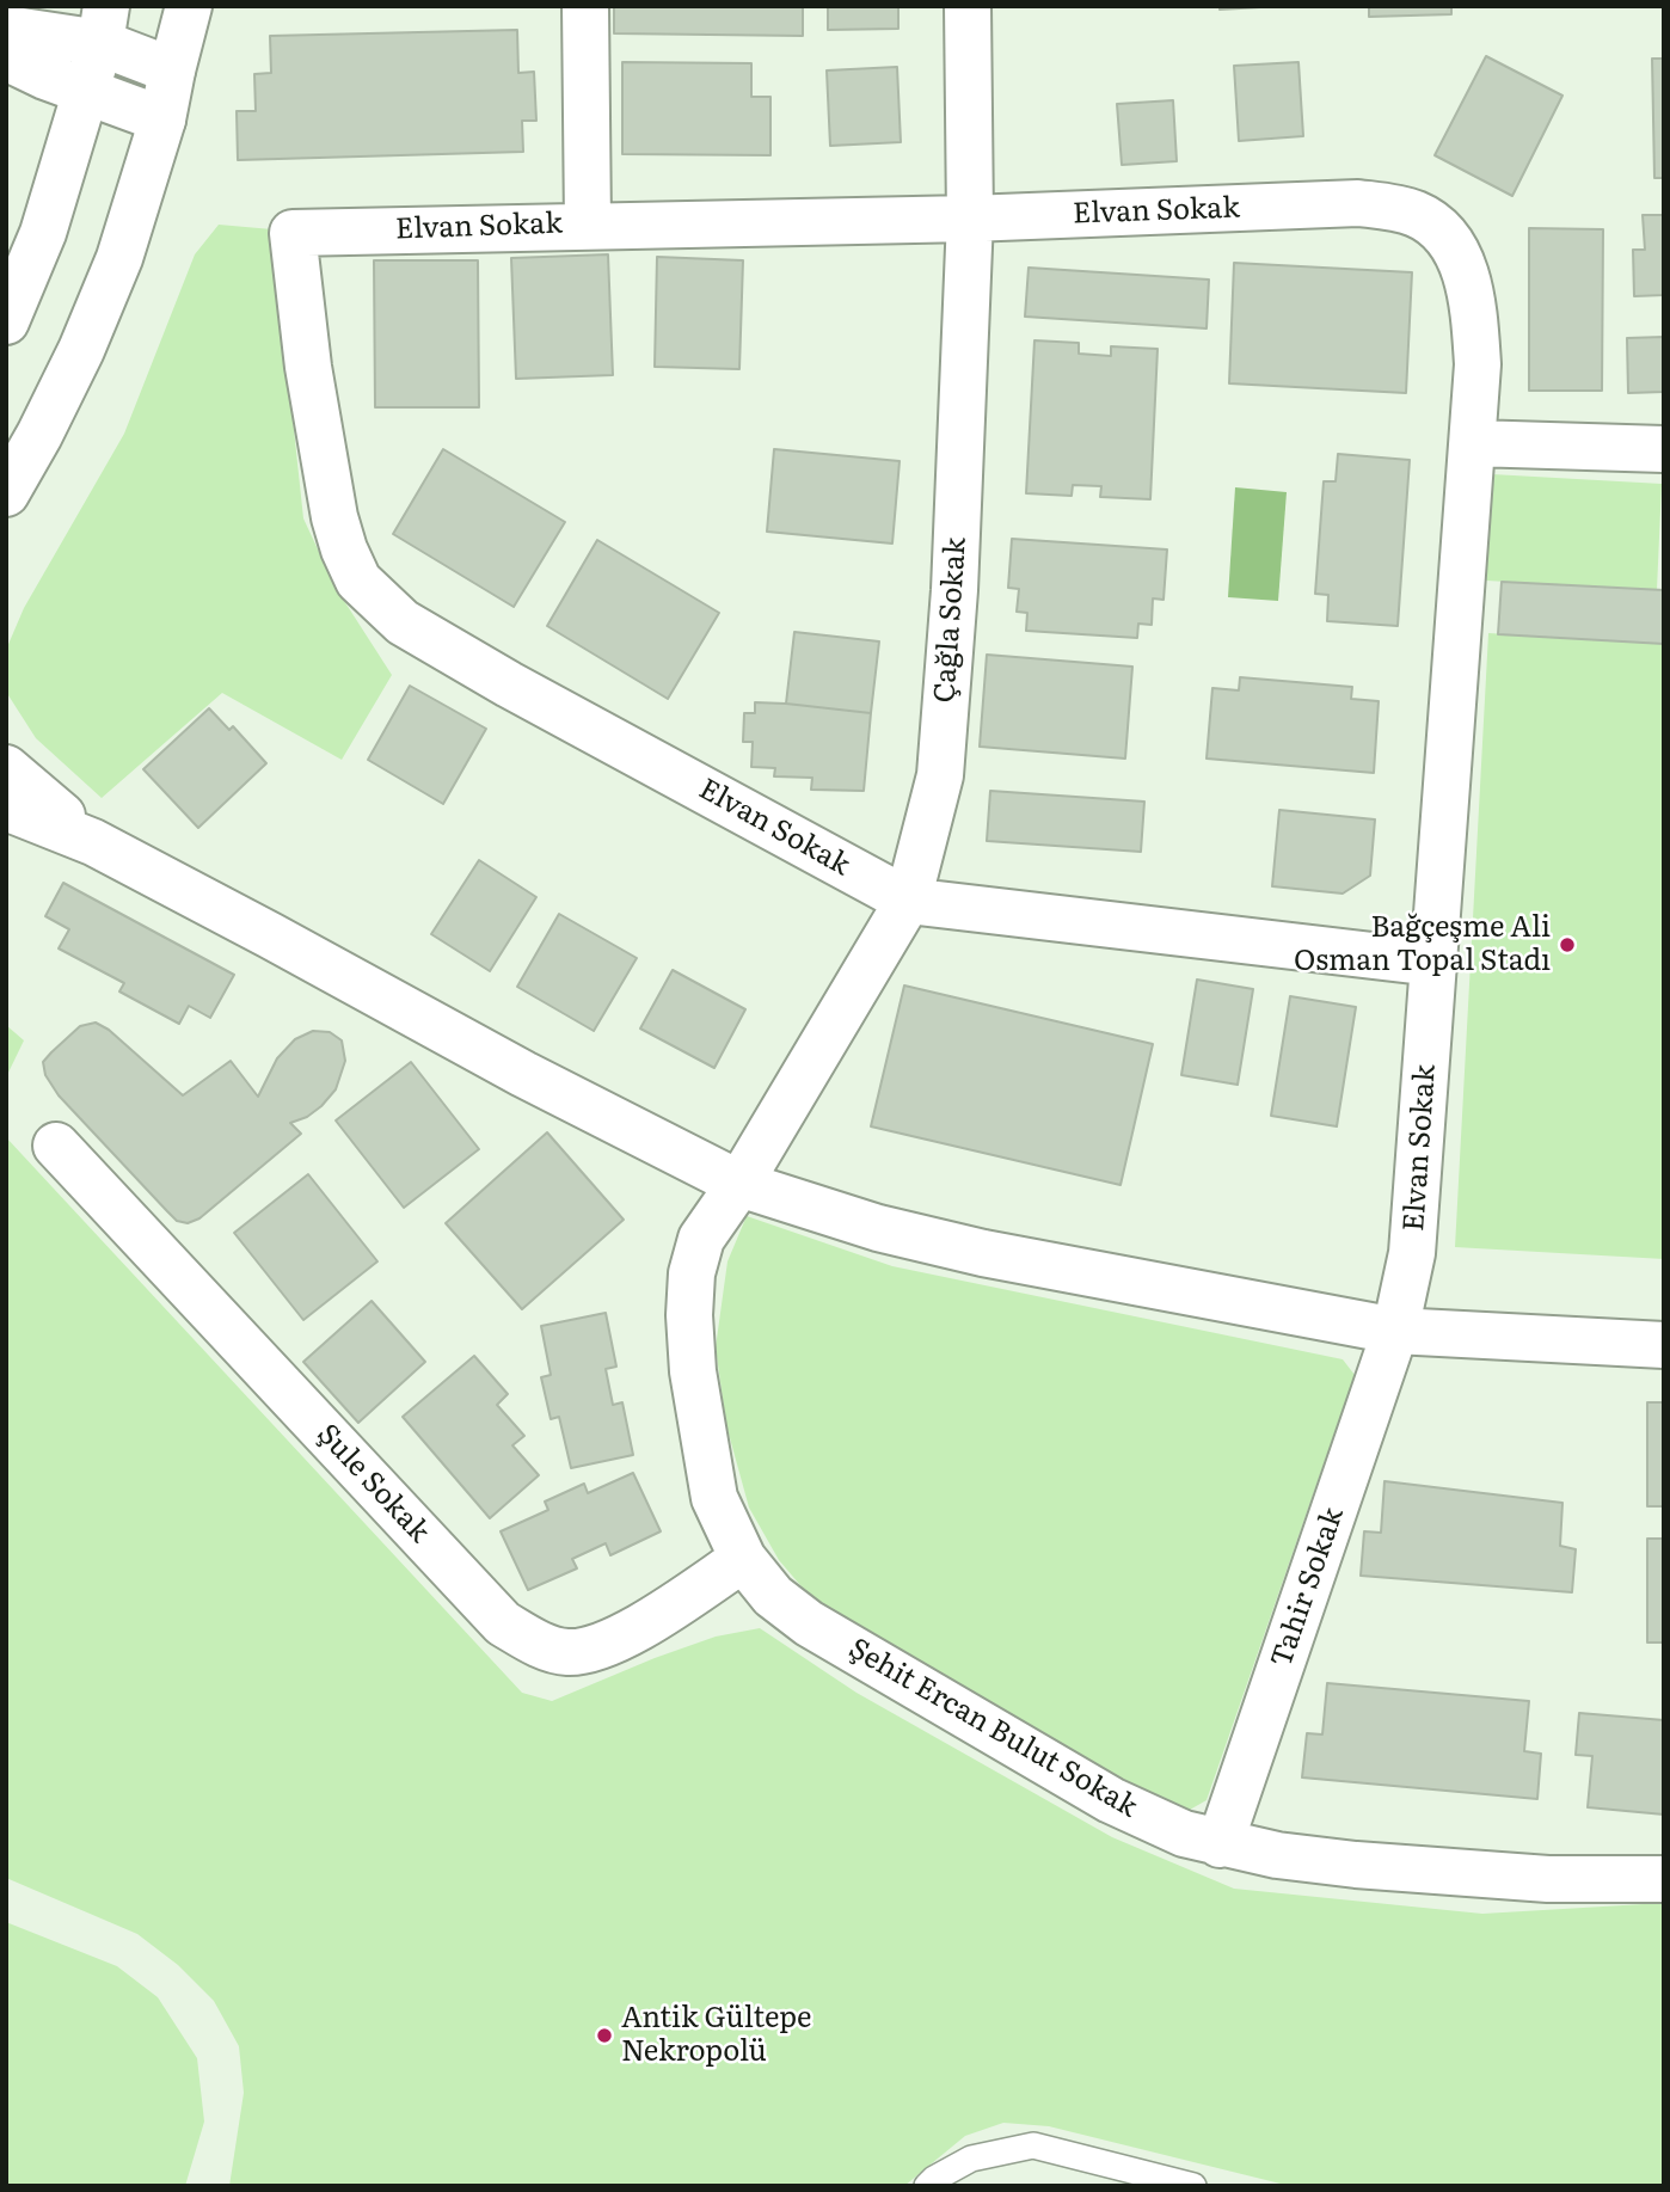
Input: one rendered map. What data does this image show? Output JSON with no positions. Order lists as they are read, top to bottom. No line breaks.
{"streets":{"street":["Elvan Sokak","Çağla Sokak","Şule Sokak","Tahir Sokak","Şehit Ercan Bulut Sokak"]},"crossings":[["Elvan Sokak","Çağla Sokak"],["Elvan Sokak","Tahir Sokak"],["Çağla Sokak","Şehit Ercan Bulut Sokak"],["Şule Sokak","Şehit Ercan Bulut Sokak"],["Tahir Sokak","Şehit Ercan Bulut Sokak"]],"places":["Bağçeşme Ali Osman Topal Stadı","Antik Gültepe Nekropolü"]}
